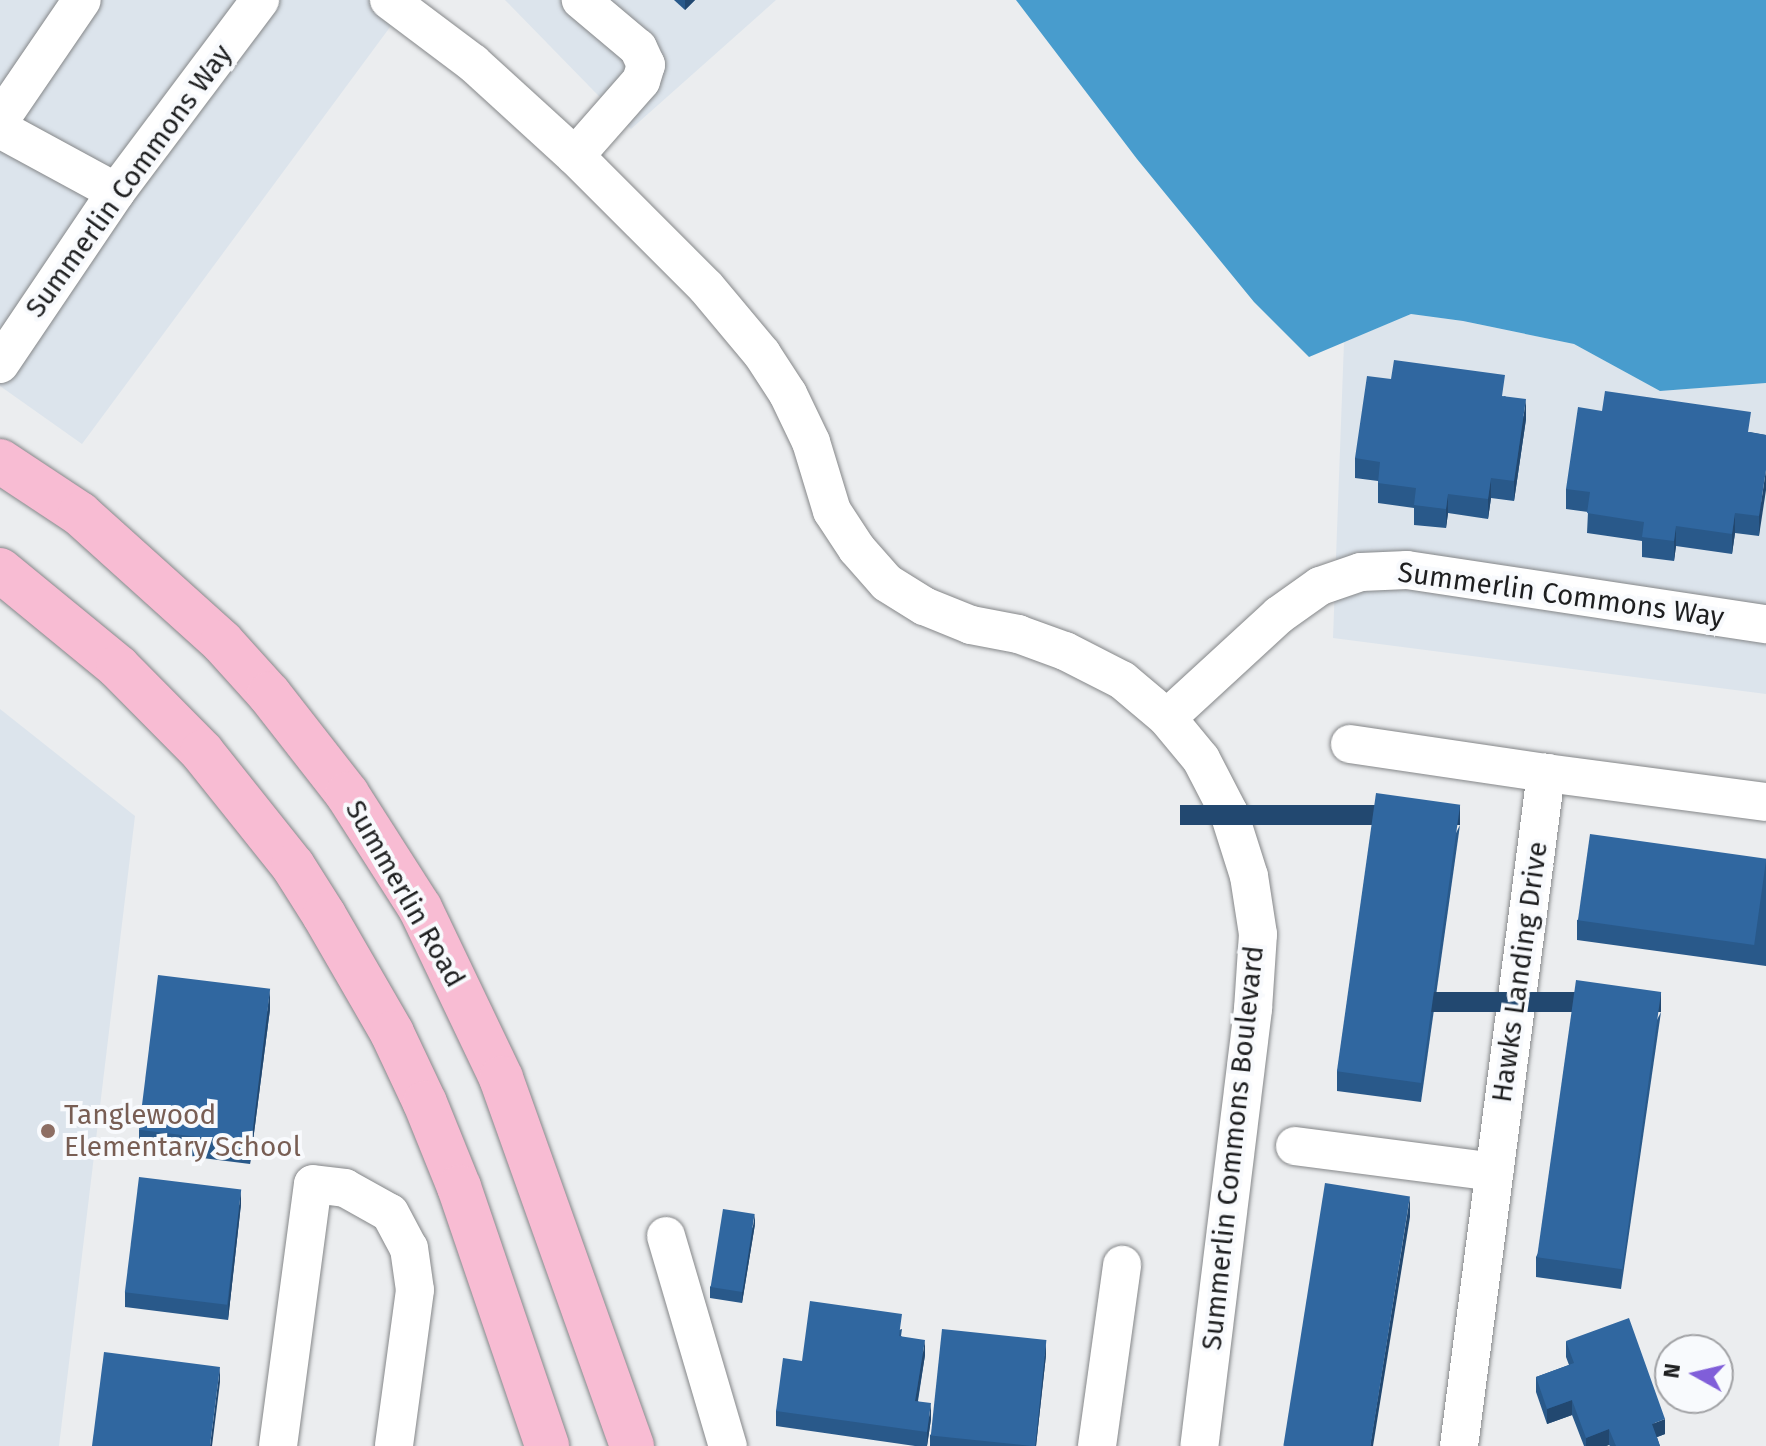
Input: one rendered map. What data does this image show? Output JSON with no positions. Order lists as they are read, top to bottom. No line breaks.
{"streets":{"main road":["Summerlin Road"],"street":["Summerlin Commons Way","Hawks Landing Drive","Summerlin Commons Boulevard"]},"crossings":[["Summerlin Commons Way","Summerlin Commons Boulevard"]],"places":["Tanglewood Elementary School"],"north":"left"}
